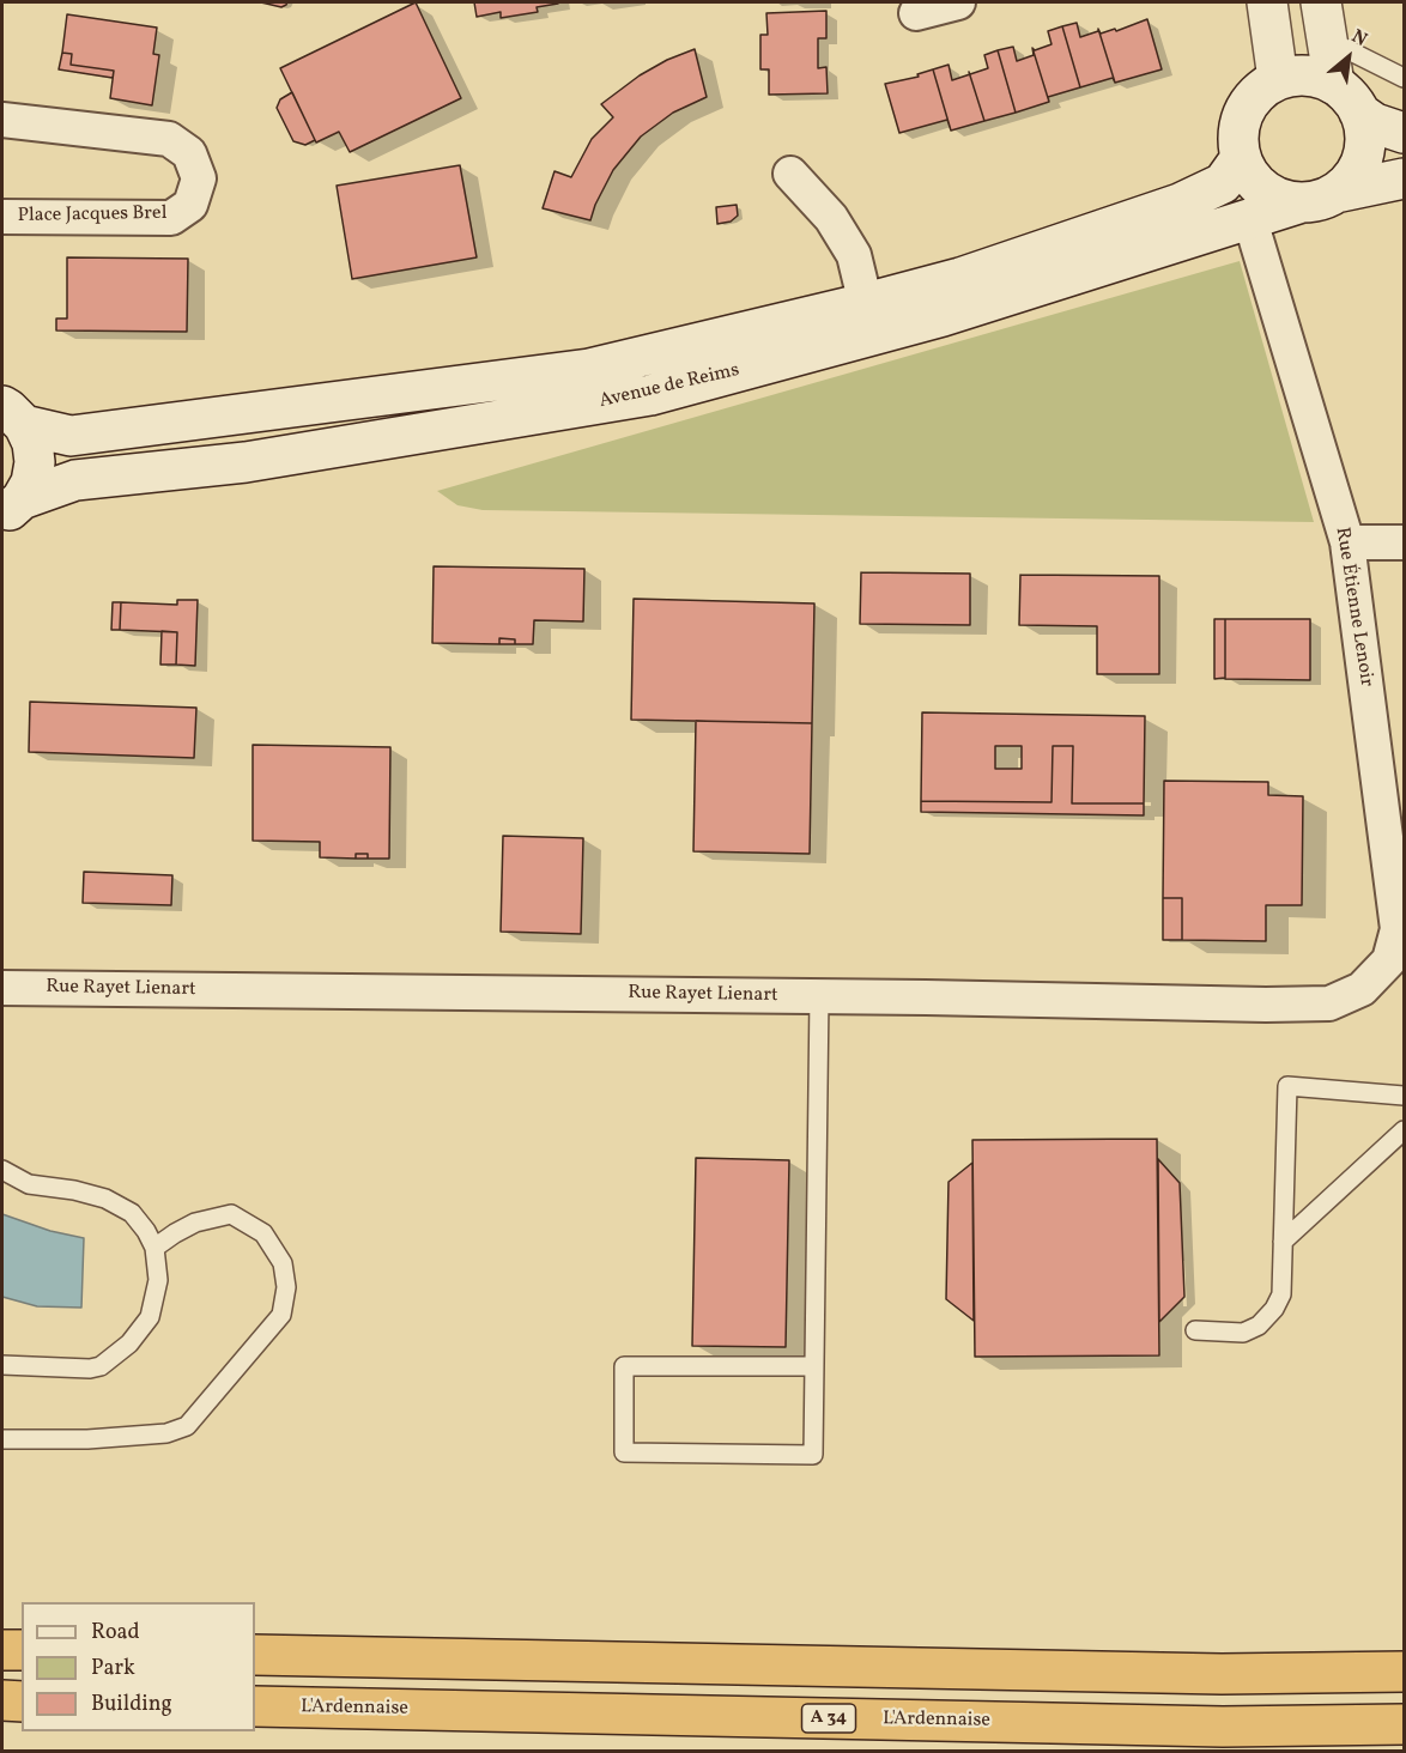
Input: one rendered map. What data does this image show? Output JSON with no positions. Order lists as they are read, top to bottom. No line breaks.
{"streets":{"highway":["L'Ardennaise","A 34"],"main road":["Avenue de Reims"],"street":["Place Jacques Brel","Rue Étienne Lenoir","Rue Rayet Lienart"]},"crossings":[["Avenue de Reims","Rue Étienne Lenoir"],["Rue Étienne Lenoir","Rue Rayet Lienart"]],"legend":["Road","Park","Building"],"north":"top right"}
